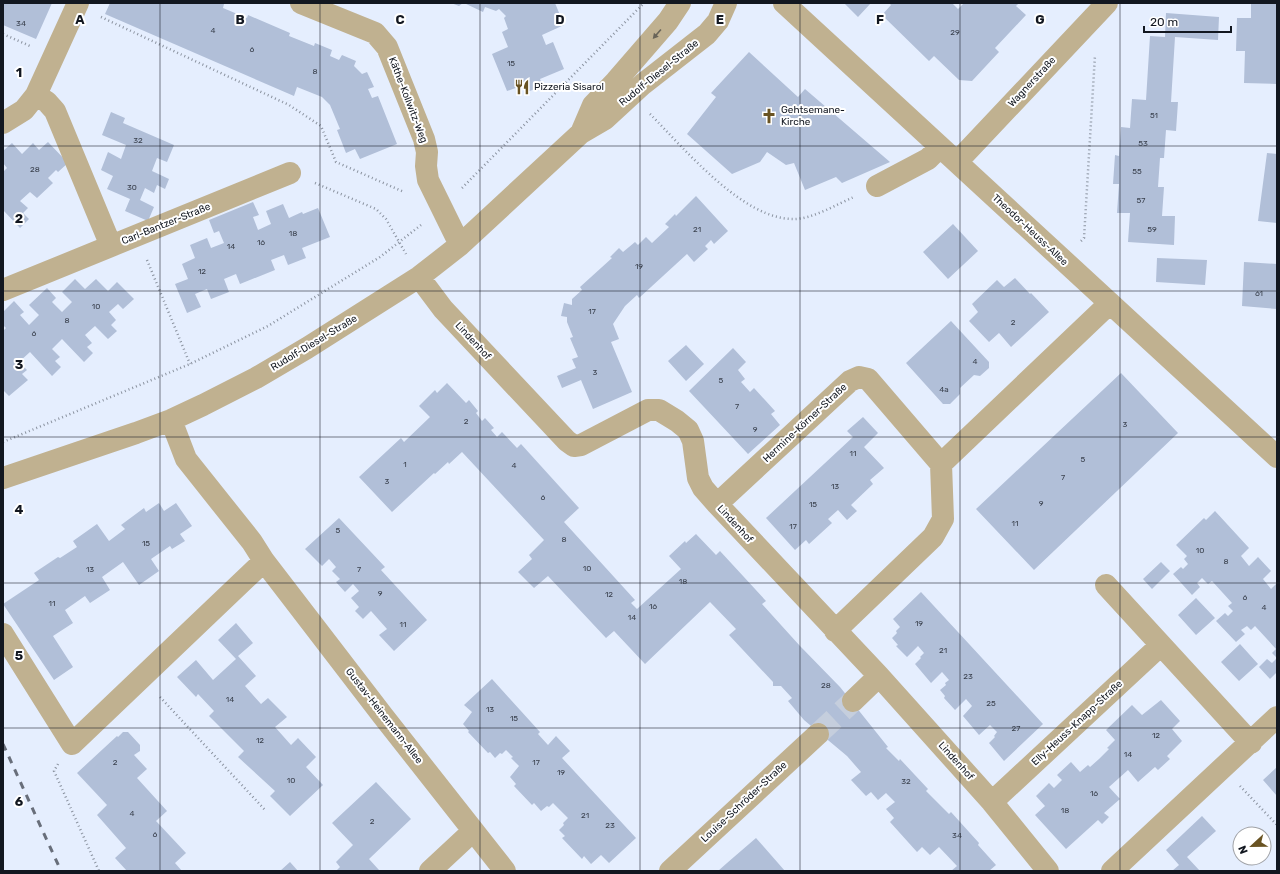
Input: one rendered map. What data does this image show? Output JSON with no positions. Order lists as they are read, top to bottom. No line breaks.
{"streets":{"street":["Rudolf-Diesel-Straße","Wagnerstraße","Käthe-Kollwitz-Weg","Carl-Bantzer-Straße","Theodor-Heuss-Allee","Lindenhof","Hermine-Körner-Straße","Gustav-Heinemann-Allee","Elly-Heuss-Knapp-Straße","Louise-Schröder-Straße"]},"crossings":[["Rudolf-Diesel-Straße","Käthe-Kollwitz-Weg"],["Rudolf-Diesel-Straße","Lindenhof"],["Rudolf-Diesel-Straße","Gustav-Heinemann-Allee"],["Wagnerstraße","Theodor-Heuss-Allee"],["Lindenhof","Hermine-Körner-Straße"],["Lindenhof","Elly-Heuss-Knapp-Straße"]],"places":{"restaurant":["Pizzeria Sisarol"],"church":["Gehtsemane- Kirche"]},"house_numbers":["34","4","29","6","15","8","51","32","53","28","55","30","57","21","59","18","16","14","19","12","61","10","17","8","2","6","4","3","5","4a","7","2","3","9","11","5","1","4","7","3","13","6","9","15","11","17","5","8","15","10","8","10","13","7","18","9","12","6","11","16","4","14","19","11","21","23","28","14","25","13","15","27","12","12","14","2","17","19","10","32","16","18","4","21","2","23","6","34"],"scale_bar":"20 m","north":"left","grid":{"columns":["A","B","C","D","E","F","G"],"rows":["1","2","3","4","5","6"]}}
